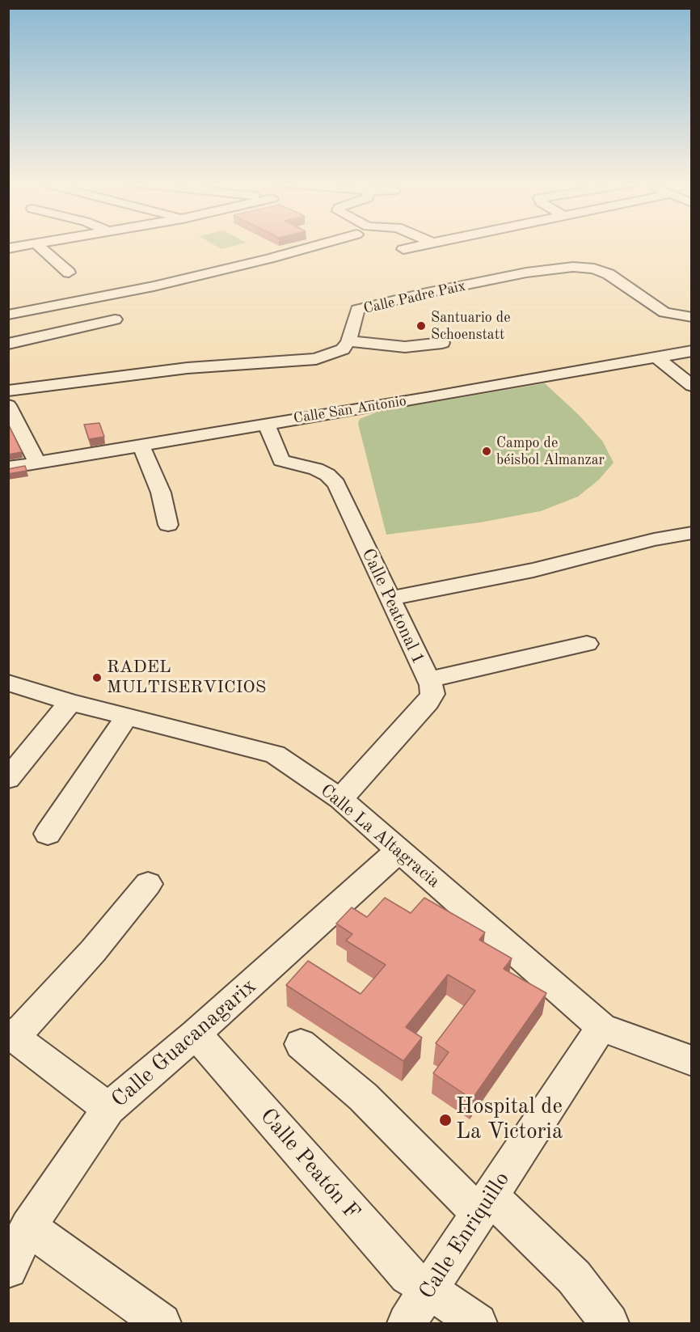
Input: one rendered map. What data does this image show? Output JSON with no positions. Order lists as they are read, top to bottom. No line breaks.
{"streets":{"street":["Calle Padre Paix","Calle San Antonio","Calle Peatonal 1","Calle La Altagracia","Calle Guacanagarix","Calle Peatón F","Calle Enriquillo"]},"crossings":[["Calle San Antonio","Calle Peatonal 1"],["Calle Peatonal 1","Calle La Altagracia"],["Calle La Altagracia","Calle Guacanagarix"],["Calle La Altagracia","Calle Enriquillo"],["Calle Guacanagarix","Calle Peatón F"],["Calle Peatón F","Calle Enriquillo"]],"places":["Santuario de Schoenstatt","Campo de béisbol Almanzar","RADEL MULTISERVICIOS","Hospital de La Victoria"]}
